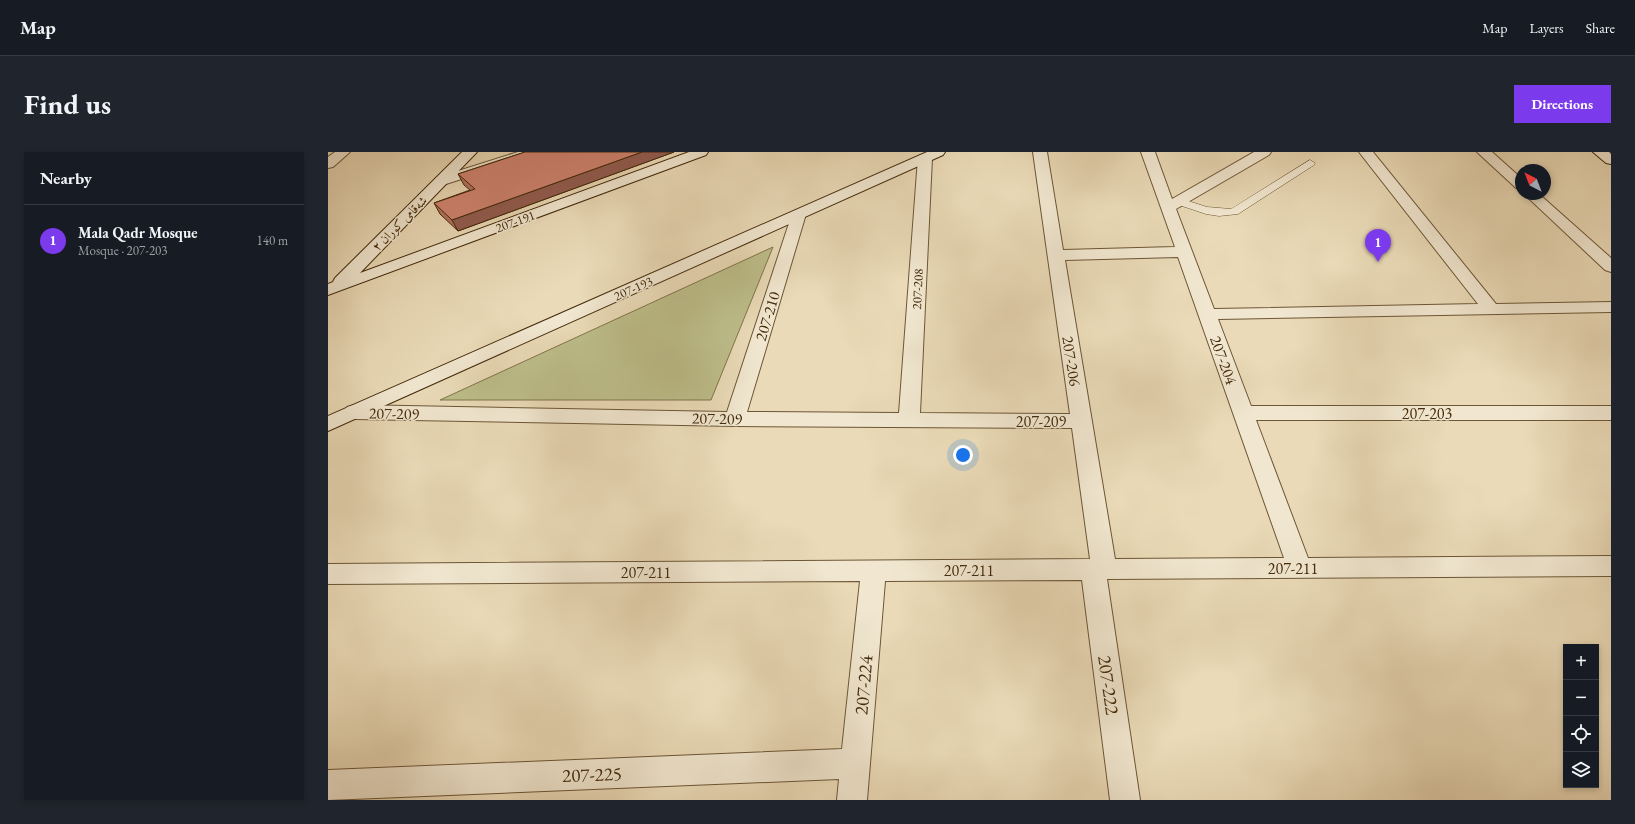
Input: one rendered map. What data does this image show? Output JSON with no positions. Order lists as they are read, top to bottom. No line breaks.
{"streets":{"street":["207-191","شەقامی کوران ٢","207-193","207-208","207-210","207-204","207-206","207-209","207-203","207-211","207-224","207-222","207-225"]},"crossings":[["207-191","شەقامی کوران ٢"],["207-193","207-208"],["207-193","207-210"],["207-193","207-209"],["207-208","207-209"],["207-210","207-209"],["207-204","207-203"],["207-204","207-211"],["207-206","207-209"],["207-206","207-211"],["207-206","207-222"],["207-211","207-224"],["207-211","207-222"],["207-224","207-225"]],"north":"top left","page":{"header":"Map","nav":["Map","Layers","Share"],"buttons":"Directions","title":"Find us","heading":"Nearby","list":[{"mark":"1","name":"Mala Qadr Mosque","note":"Mosque · 207-203","value":"140 m"}],"pins":"1","map_buttons":["+","−"]}}
